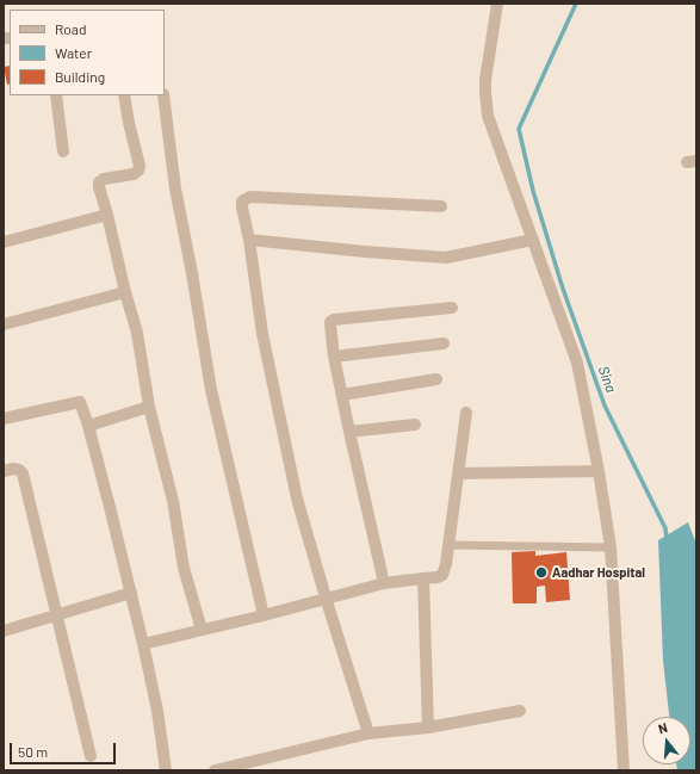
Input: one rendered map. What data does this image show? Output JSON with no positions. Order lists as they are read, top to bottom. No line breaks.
{"water":["Sina"],"places":["Aadhar Hospital"],"legend":["Road","Water","Building"],"scale_bar":"50 m","north":"top"}
